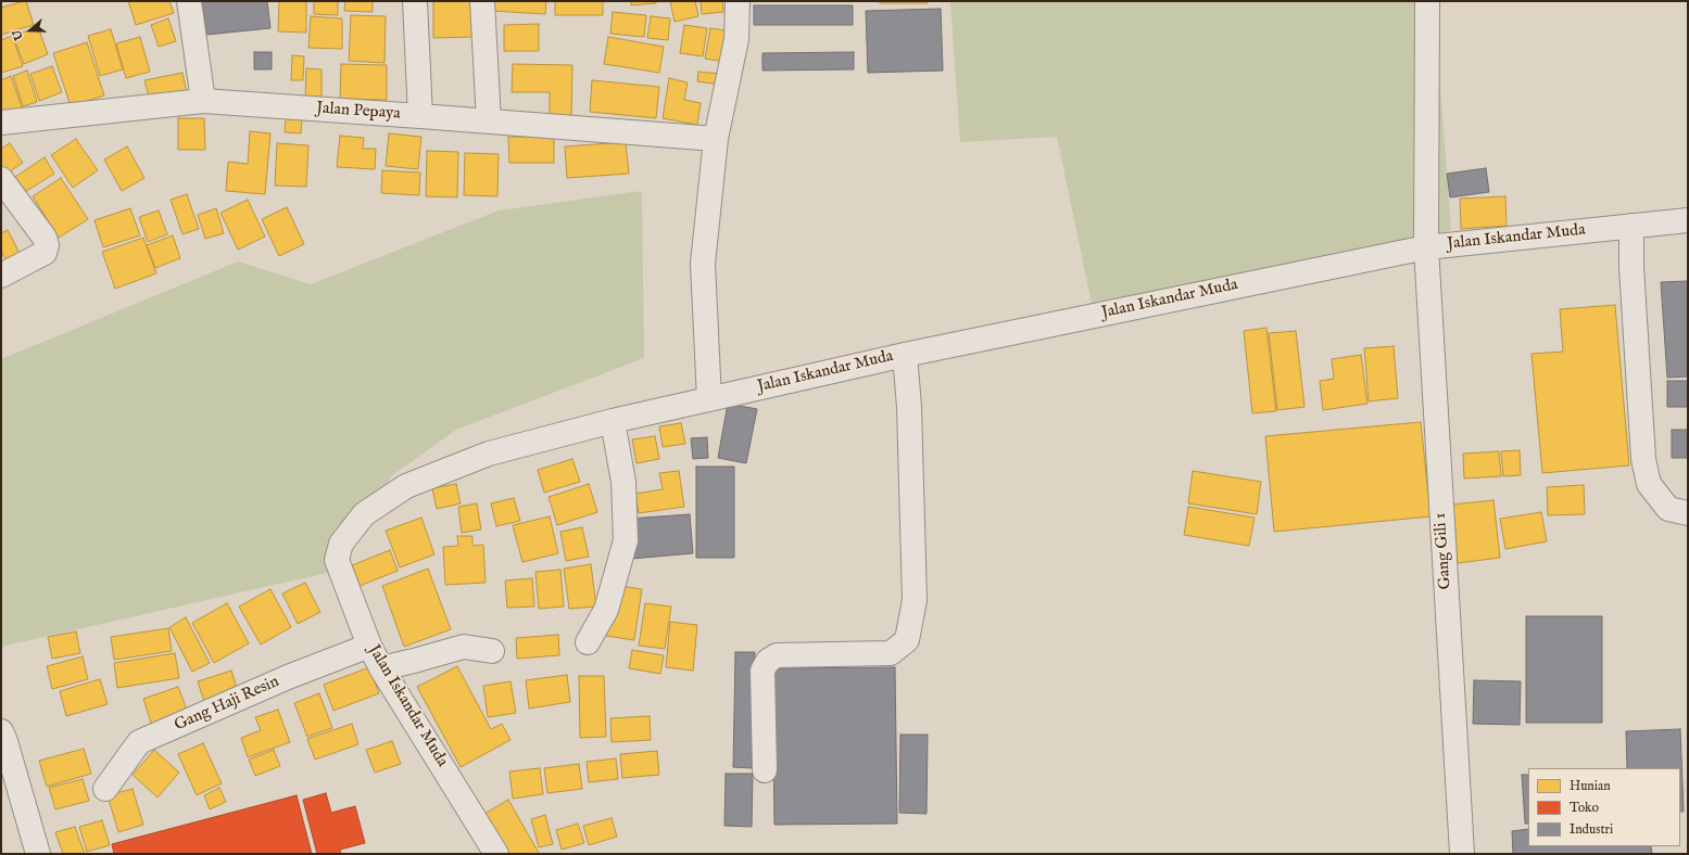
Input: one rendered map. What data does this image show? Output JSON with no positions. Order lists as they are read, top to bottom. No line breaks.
{"streets":{"street":["Jalan Pepaya","Jalan Iskandar Muda","Gang Gili 1","Gang Haji Resin"]},"crossings":[["Jalan Iskandar Muda","Gang Gili 1"],["Jalan Iskandar Muda","Gang Haji Resin"]],"legend":["Hunian","Toko","Industri"],"north":"left"}
